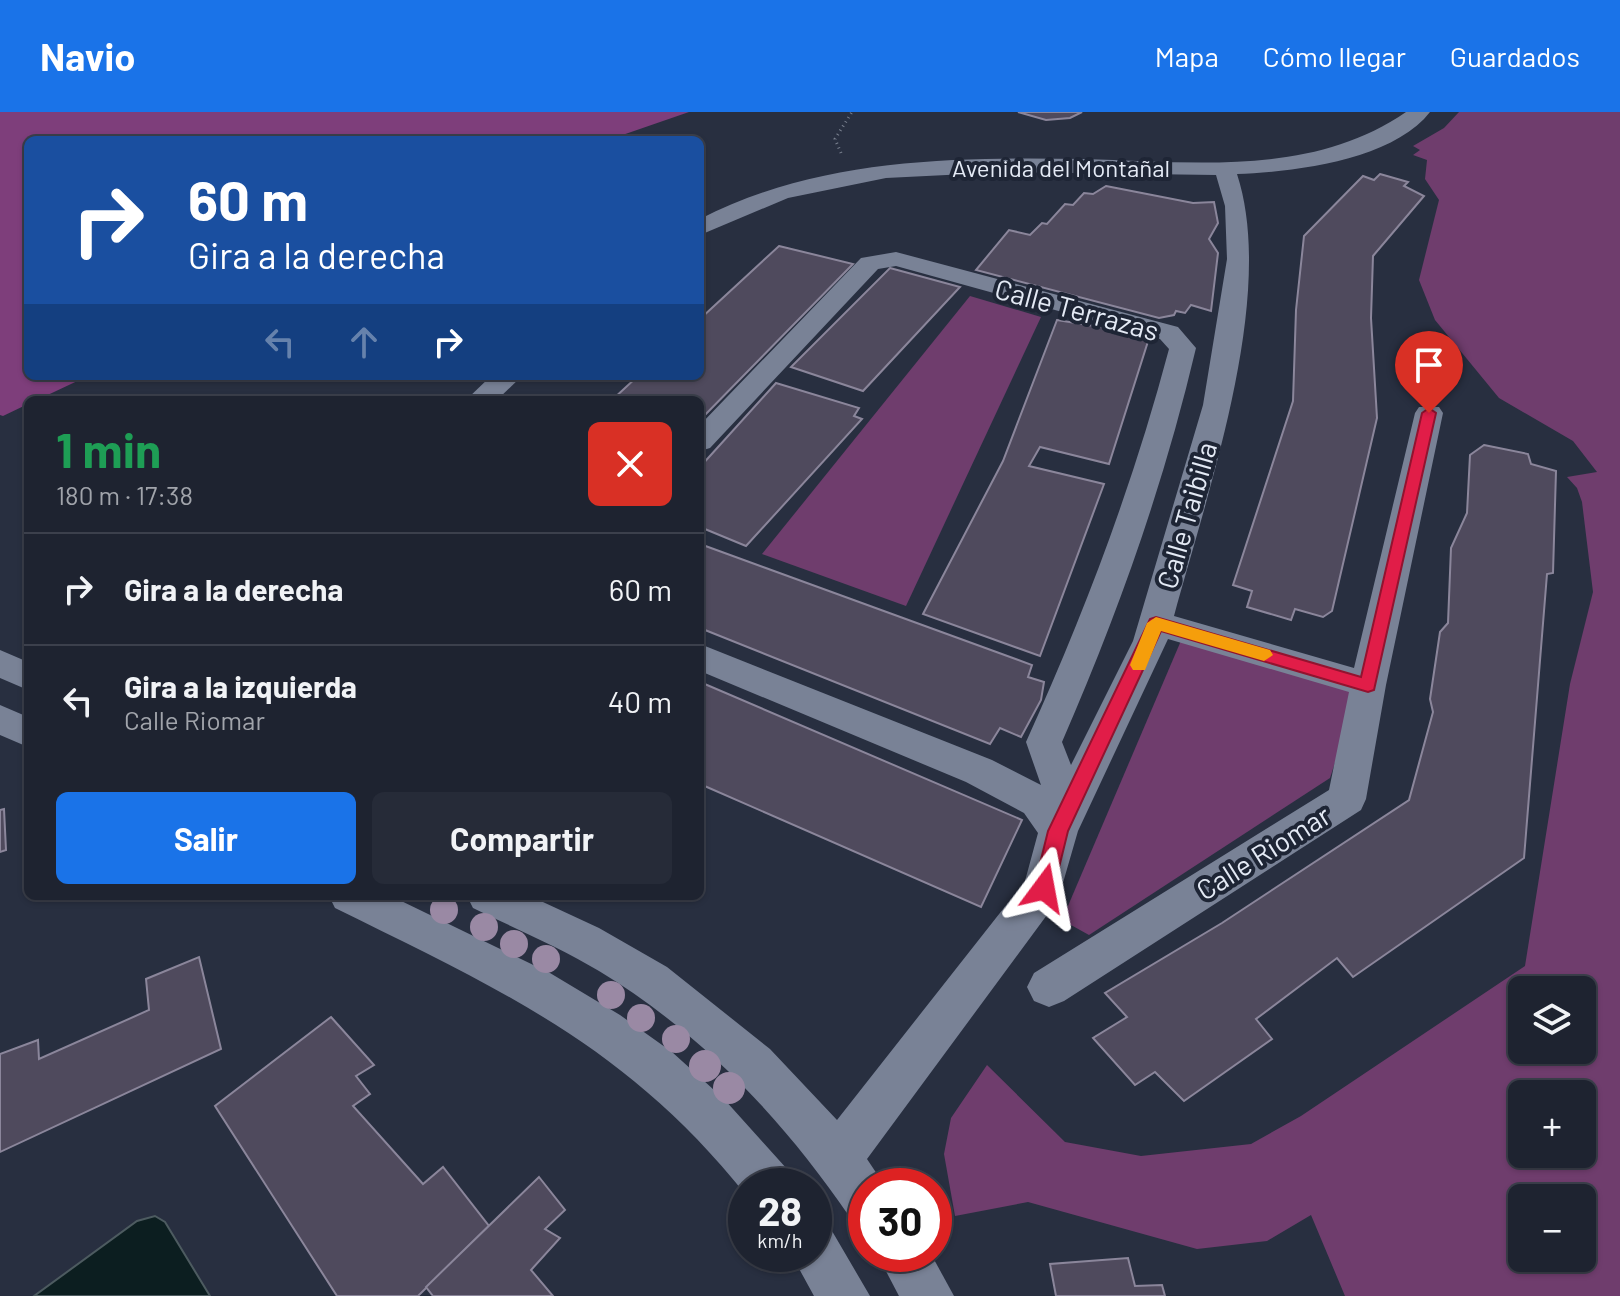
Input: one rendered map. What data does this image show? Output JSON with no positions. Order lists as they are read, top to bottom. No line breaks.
{"streets":{"street":["Avenida del Montañal","Calle Terrazas","Calle Taibilla","Calle Riomar"]},"crossings":[["Avenida del Montañal","Calle Taibilla"]],"page":{"header":"Navio","nav":["Mapa","Cómo llegar","Guardados"],"turn":["60 m","Gira a la derecha"],"heading":["1 min","180 m · 17:38"],"list":[{"name":"Gira a la derecha","value":"60 m"},{"name":"Gira a la izquierda","note":"Calle Riomar","value":"40 m"}],"buttons":["Salir","Compartir"],"map_buttons":["+","−"],"speed":"28 km/h","limit":"30"}}
